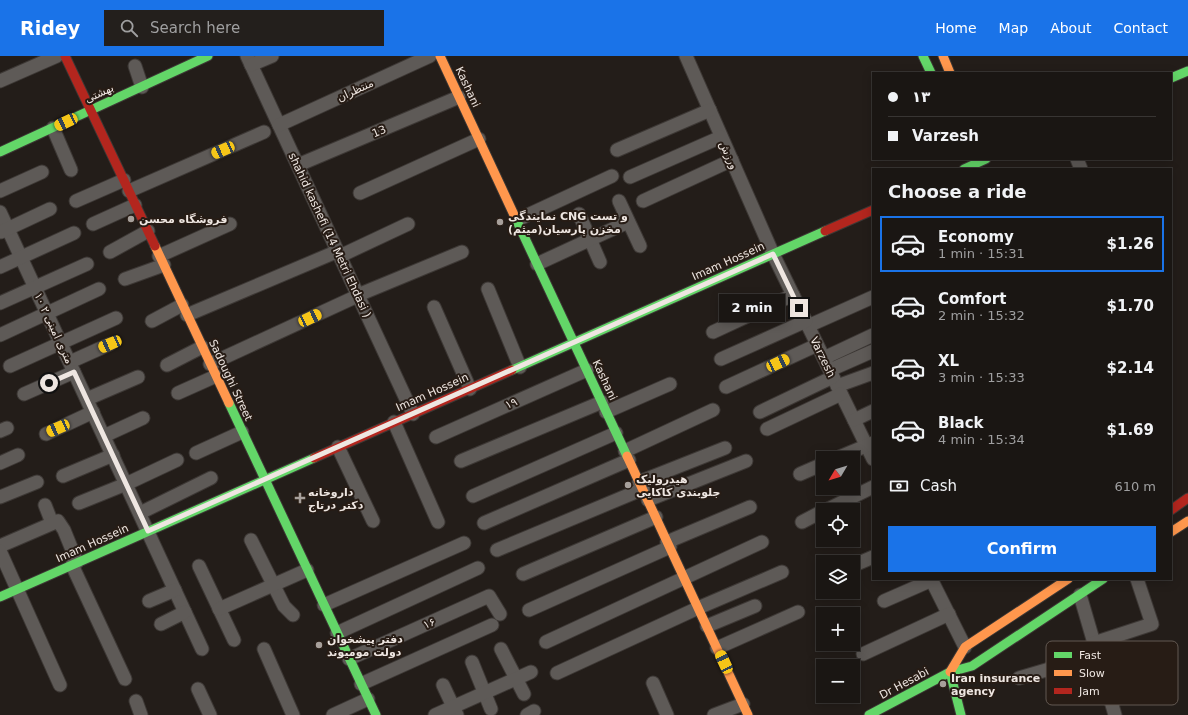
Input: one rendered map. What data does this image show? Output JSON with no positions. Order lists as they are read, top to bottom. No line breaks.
{"streets":{"street":["Kashani","منتظران","بهشتی","13","ورزش","shahid kashefi (14 Metri Ehdasi )","Imam Hossein","۱۰ متری امینی ۲","Varzesh","Sadoughi Street","۱۹","۱۶","Dr Hesabi"]},"crossings":[["Kashani","13"],["Kashani","Imam Hossein"],["Kashani","۱۹"],["منتظران","shahid kashefi (14 Metri Ehdasi )"],["بهشتی","Sadoughi Street"],["13","shahid kashefi (14 Metri Ehdasi )"],["ورزش","Imam Hossein"],["ورزش","Varzesh"],["shahid kashefi (14 Metri Ehdasi )","Imam Hossein"],["Imam Hossein","۱۰ متری امینی ۲"],["Imam Hossein","Varzesh"],["Imam Hossein","Sadoughi Street"],["Sadoughi Street","۱۶"]],"places":{"other":["فروشگاه محسن","نمایندگی CNG و تست مخزن پارسیان(میثم)","هیدرولیک جلوبندی کاکایی","دفتر پیشخوان دولت مومیوند","Iran insurance agency"],"health":["داروخانه دکتر درتاج"]},"legend":["Fast","Slow","Jam"],"north":"bottom left","page":{"header":"Ridey","search":"Search here","nav":["Home","Map","About","Contact"],"banner":["۱۳","Varzesh"],"heading":"Choose a ride","list":[{"name":"Economy","note":"1 min · 15:31","value":"$1.26"},{"name":"Comfort","note":"2 min · 15:32","value":"$1.70"},{"name":"XL","note":"3 min · 15:33","value":"$2.14"},{"name":"Black","note":"4 min · 15:34","value":"$1.69"}],"bubble":"2 min","map_buttons":["+","−"],"pay":["Cash","610 m"],"buttons":"Confirm"}}
